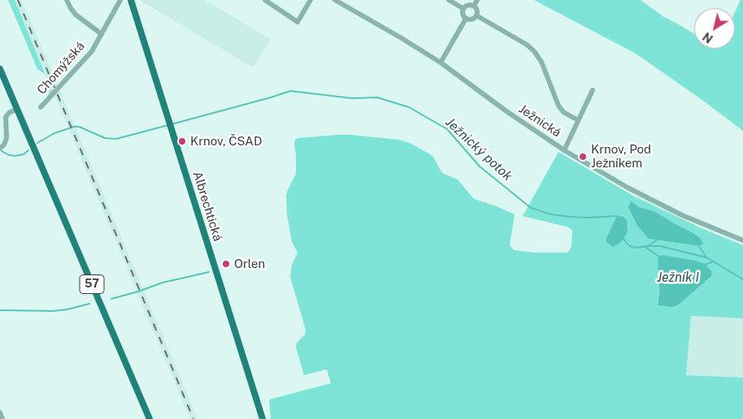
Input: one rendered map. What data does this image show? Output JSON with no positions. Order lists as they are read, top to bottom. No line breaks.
{"streets":{"main road":["Albrechtická","57"],"street":["Chomýžská","Ježnická"]},"water":["Ježnický potok","Ježník I"],"places":["Krnov, ČSAD","Krnov, Pod Ježníkem","Orlen"],"north":"bottom left"}
